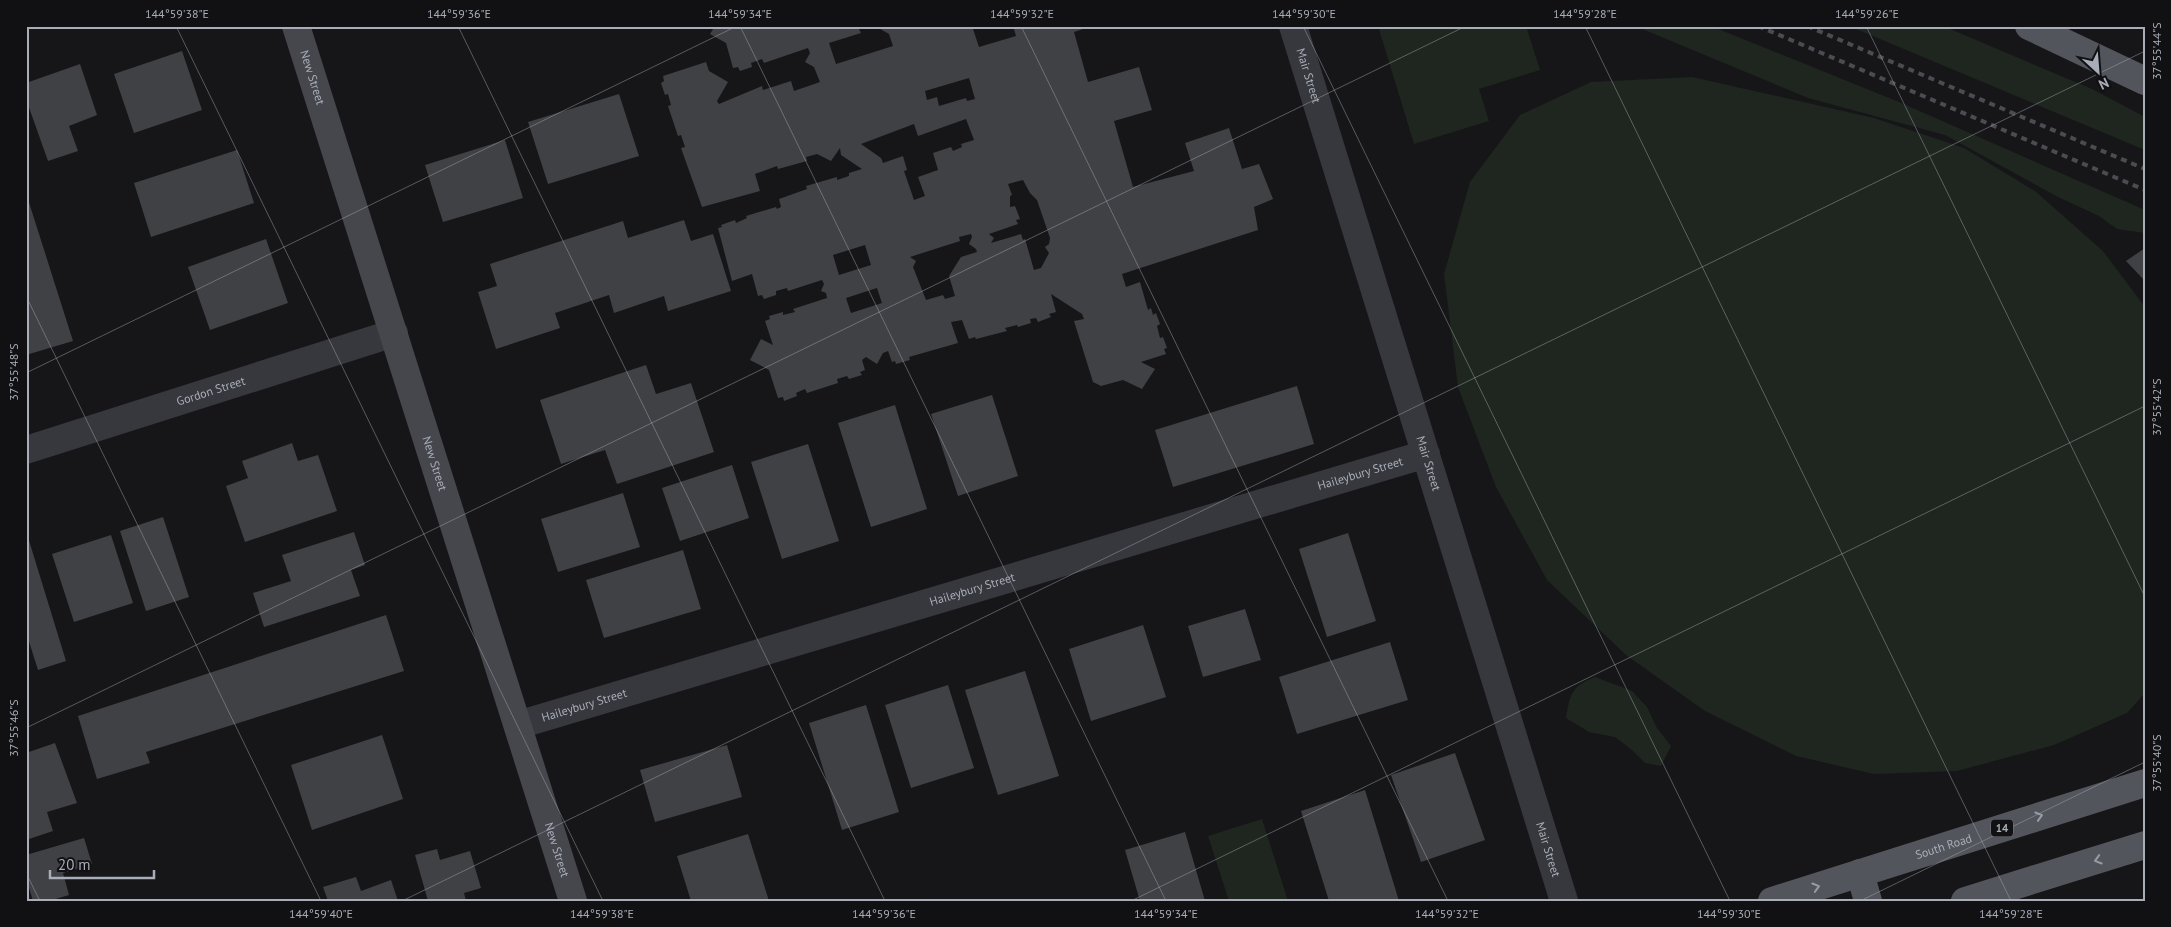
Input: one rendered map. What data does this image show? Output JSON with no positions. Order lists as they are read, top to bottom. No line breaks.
{"streets":{"main road":["New Street","14","South Road"],"street":["Mair Street","Gordon Street","Haileybury Street"]},"crossings":[["New Street","Gordon Street"],["New Street","Haileybury Street"],["Mair Street","Haileybury Street"]],"scale_bar":"20 m","north":"bottom right","coordinates":["144°59'38\"E","144°59'36\"E","144°59'34\"E","144°59'32\"E","144°59'30\"E","144°59'28\"E","144°59'26\"E","37°55'44\"S","37°55'48\"S","37°55'42\"S","37°55'46\"S","37°55'40\"S","144°59'40\"E"]}
